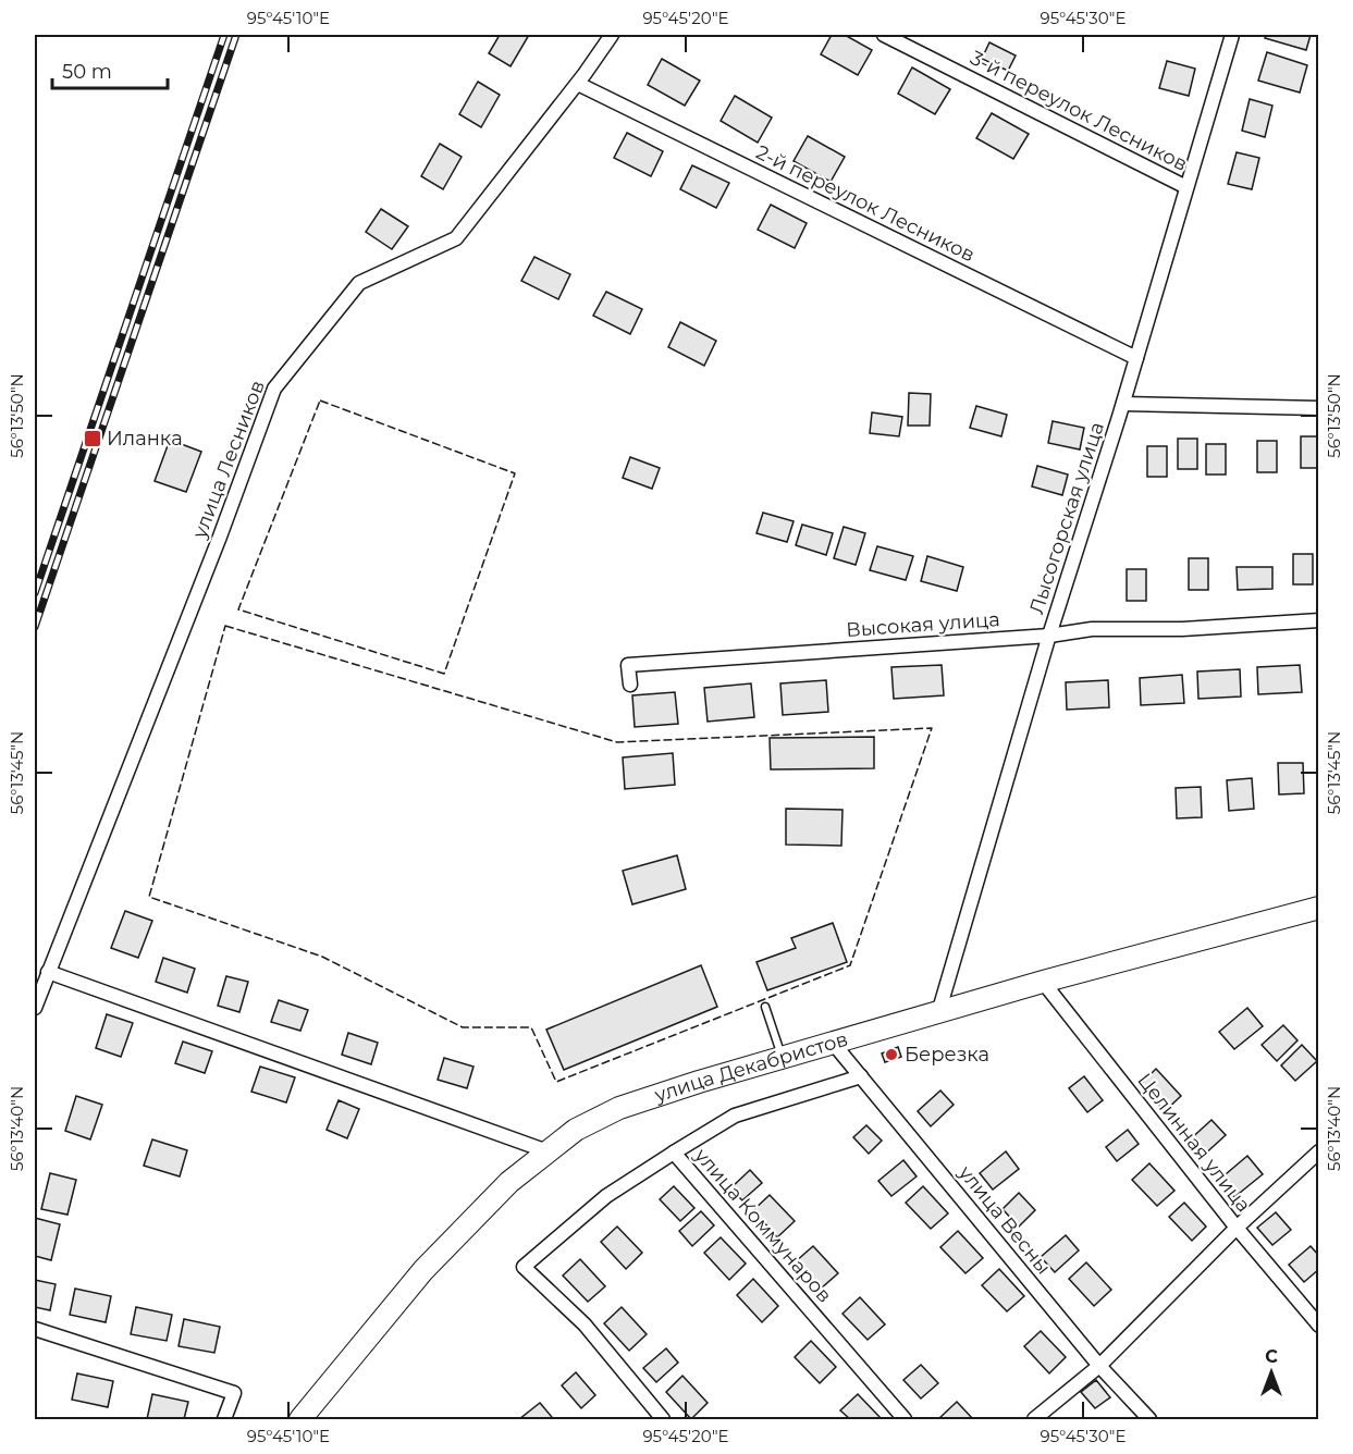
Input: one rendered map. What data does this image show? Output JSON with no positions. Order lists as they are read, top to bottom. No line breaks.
{"streets":{"main road":["улица Декабристов"],"street":["3-й переулок Лесников","2-й переулок Лесников","улица Лесников","Лысогорская улица","Высокая улица","Целинная улица","улица Весны","улица Коммунаров"]},"crossings":[["3-й переулок Лесников","Лысогорская улица"],["2-й переулок Лесников","улица Лесников"],["2-й переулок Лесников","Лысогорская улица"],["Лысогорская улица","Высокая улица"],["Лысогорская улица","улица Декабристов"],["улица Декабристов","Целинная улица"],["улица Декабристов","улица Весны"],["улица Весны","улица Коммунаров"]],"places":{"transit":["Иланка"],"other":["Березка"]},"scale_bar":"50 m","north":"top","coordinates":["95°45'10\"E","95°45'20\"E","95°45'30\"E","56°13'50\"N","56°13'45\"N","56°13'40\"N"]}
